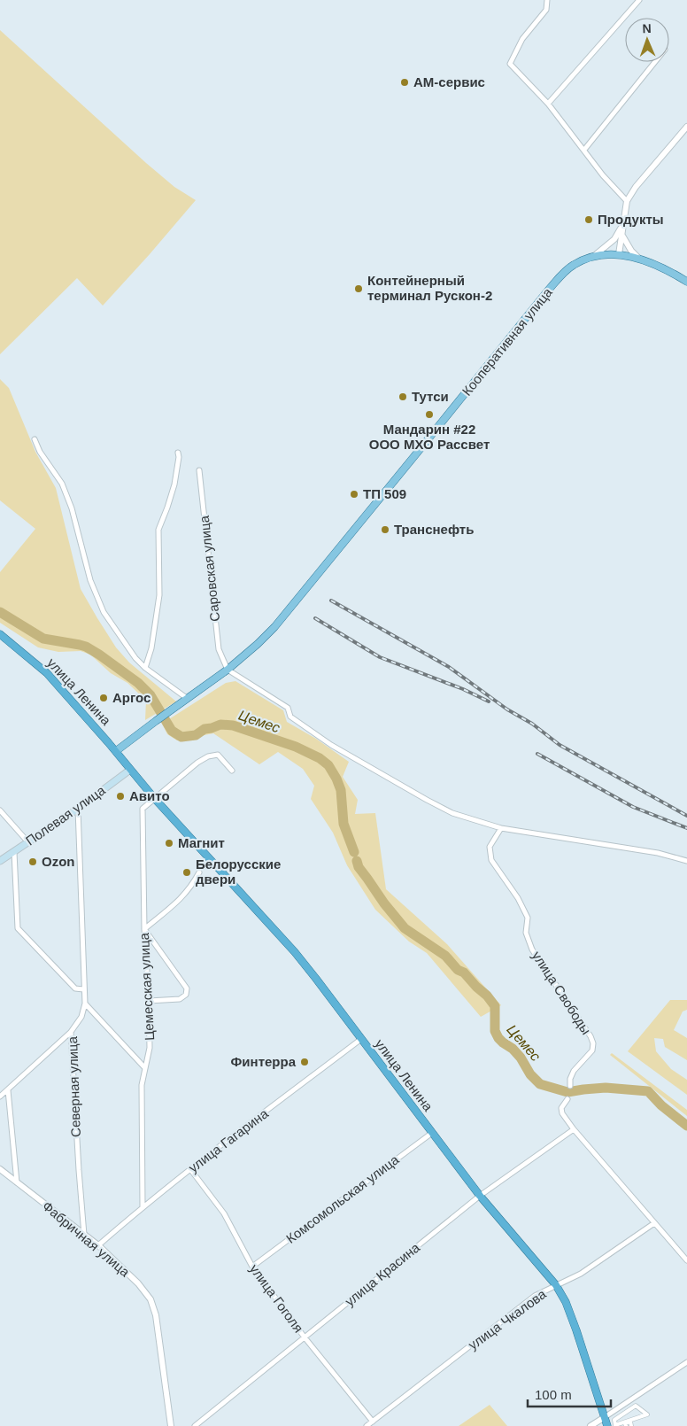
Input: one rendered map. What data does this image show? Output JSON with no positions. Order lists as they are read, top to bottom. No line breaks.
{"streets":{"highway":["улица Ленина"],"main road":["Кооперативная улица","Полевая улица"],"street":["Саровская улица","Цемесская улица","улица Свободы","Северная улица","улица Гагарина","Комсомольская улица","Фабричная улица","улица Красина","улица Гоголя","улица Чкалова"]},"crossings":[["Кооперативная улица","Саровская улица"],["Кооперативная улица","улица Ленина"],["улица Ленина","Полевая улица"],["улица Ленина","Цемесская улица"],["улица Ленина","улица Гагарина"],["улица Ленина","Комсомольская улица"],["улица Ленина","улица Красина"],["улица Ленина","улица Чкалова"],["Цемесская улица","улица Гагарина"],["Северная улица","Фабричная улица"],["улица Гагарина","Фабричная улица"],["улица Гагарина","улица Гоголя"],["Комсомольская улица","улица Гоголя"],["улица Красина","улица Гоголя"],["улица Гоголя","улица Чкалова"]],"water":["Цемес"],"places":["АМ-сервис","Продукты","Контейнерный терминал Рускон-2","Тутси","Мандарин #22 ООО МХО Рассвет","ТП 509","Транснефть","Аргос","Авито","Магнит","Ozon","Белорусские двери","Финтерра"],"scale_bar":"100 m","north":"top"}
